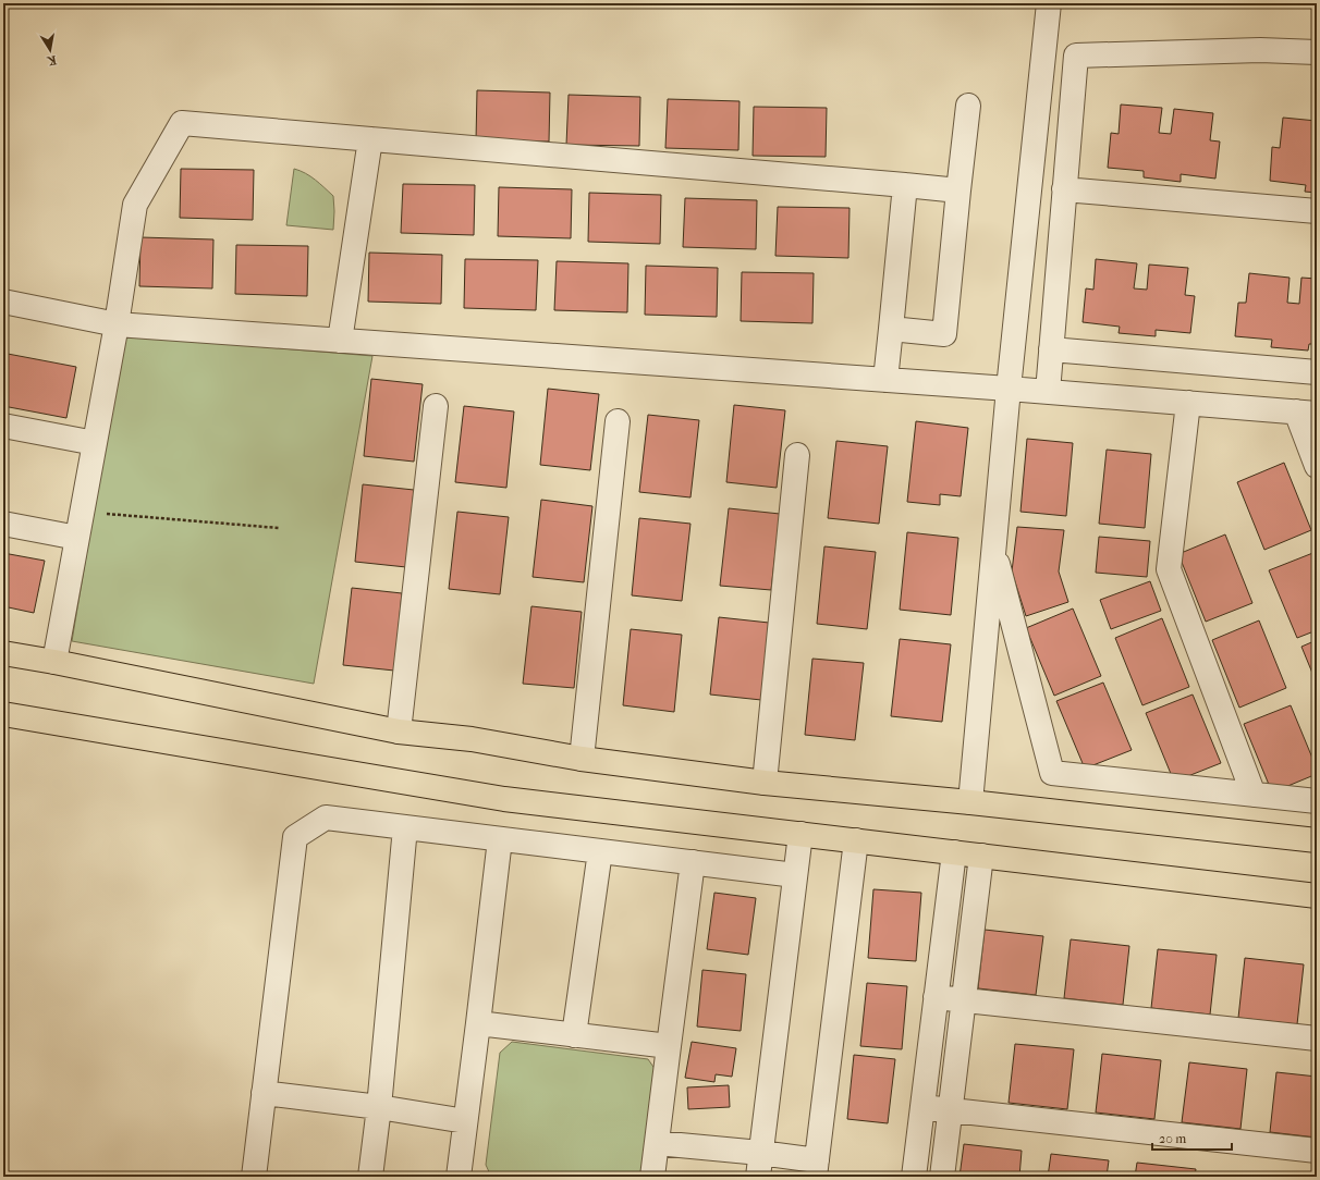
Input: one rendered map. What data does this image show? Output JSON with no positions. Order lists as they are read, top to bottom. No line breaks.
{"scale_bar":"20 m","north":"bottom"}
